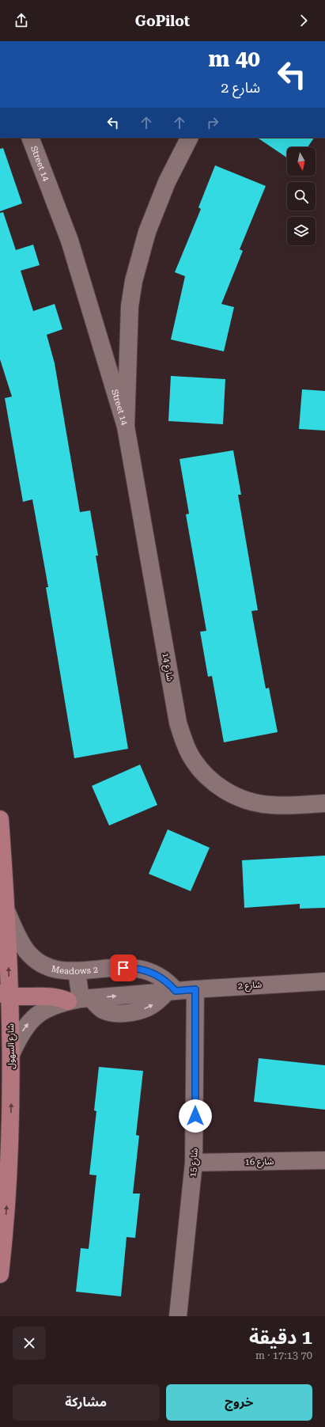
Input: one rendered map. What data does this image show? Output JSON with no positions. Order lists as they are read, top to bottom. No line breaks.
{"streets":{"main road":["شارع السهول"],"street":["Street 14","شارع 14","Meadows 2","شارع 2","شارع 16","شارع 15"]},"crossings":[["Street 14","شارع 14"],["Meadows 2","شارع 2"],["Meadows 2","شارع السهول"],["شارع 2","شارع 15"],["شارع 16","شارع 15"]],"one_way":["شارع السهول"],"north":"bottom","page":{"header":"GoPilot","turn":["40 m","شارع 2"],"heading":["1 دقيقة","70 m · 17:13"],"buttons":["خروج","مشاركة"]}}
